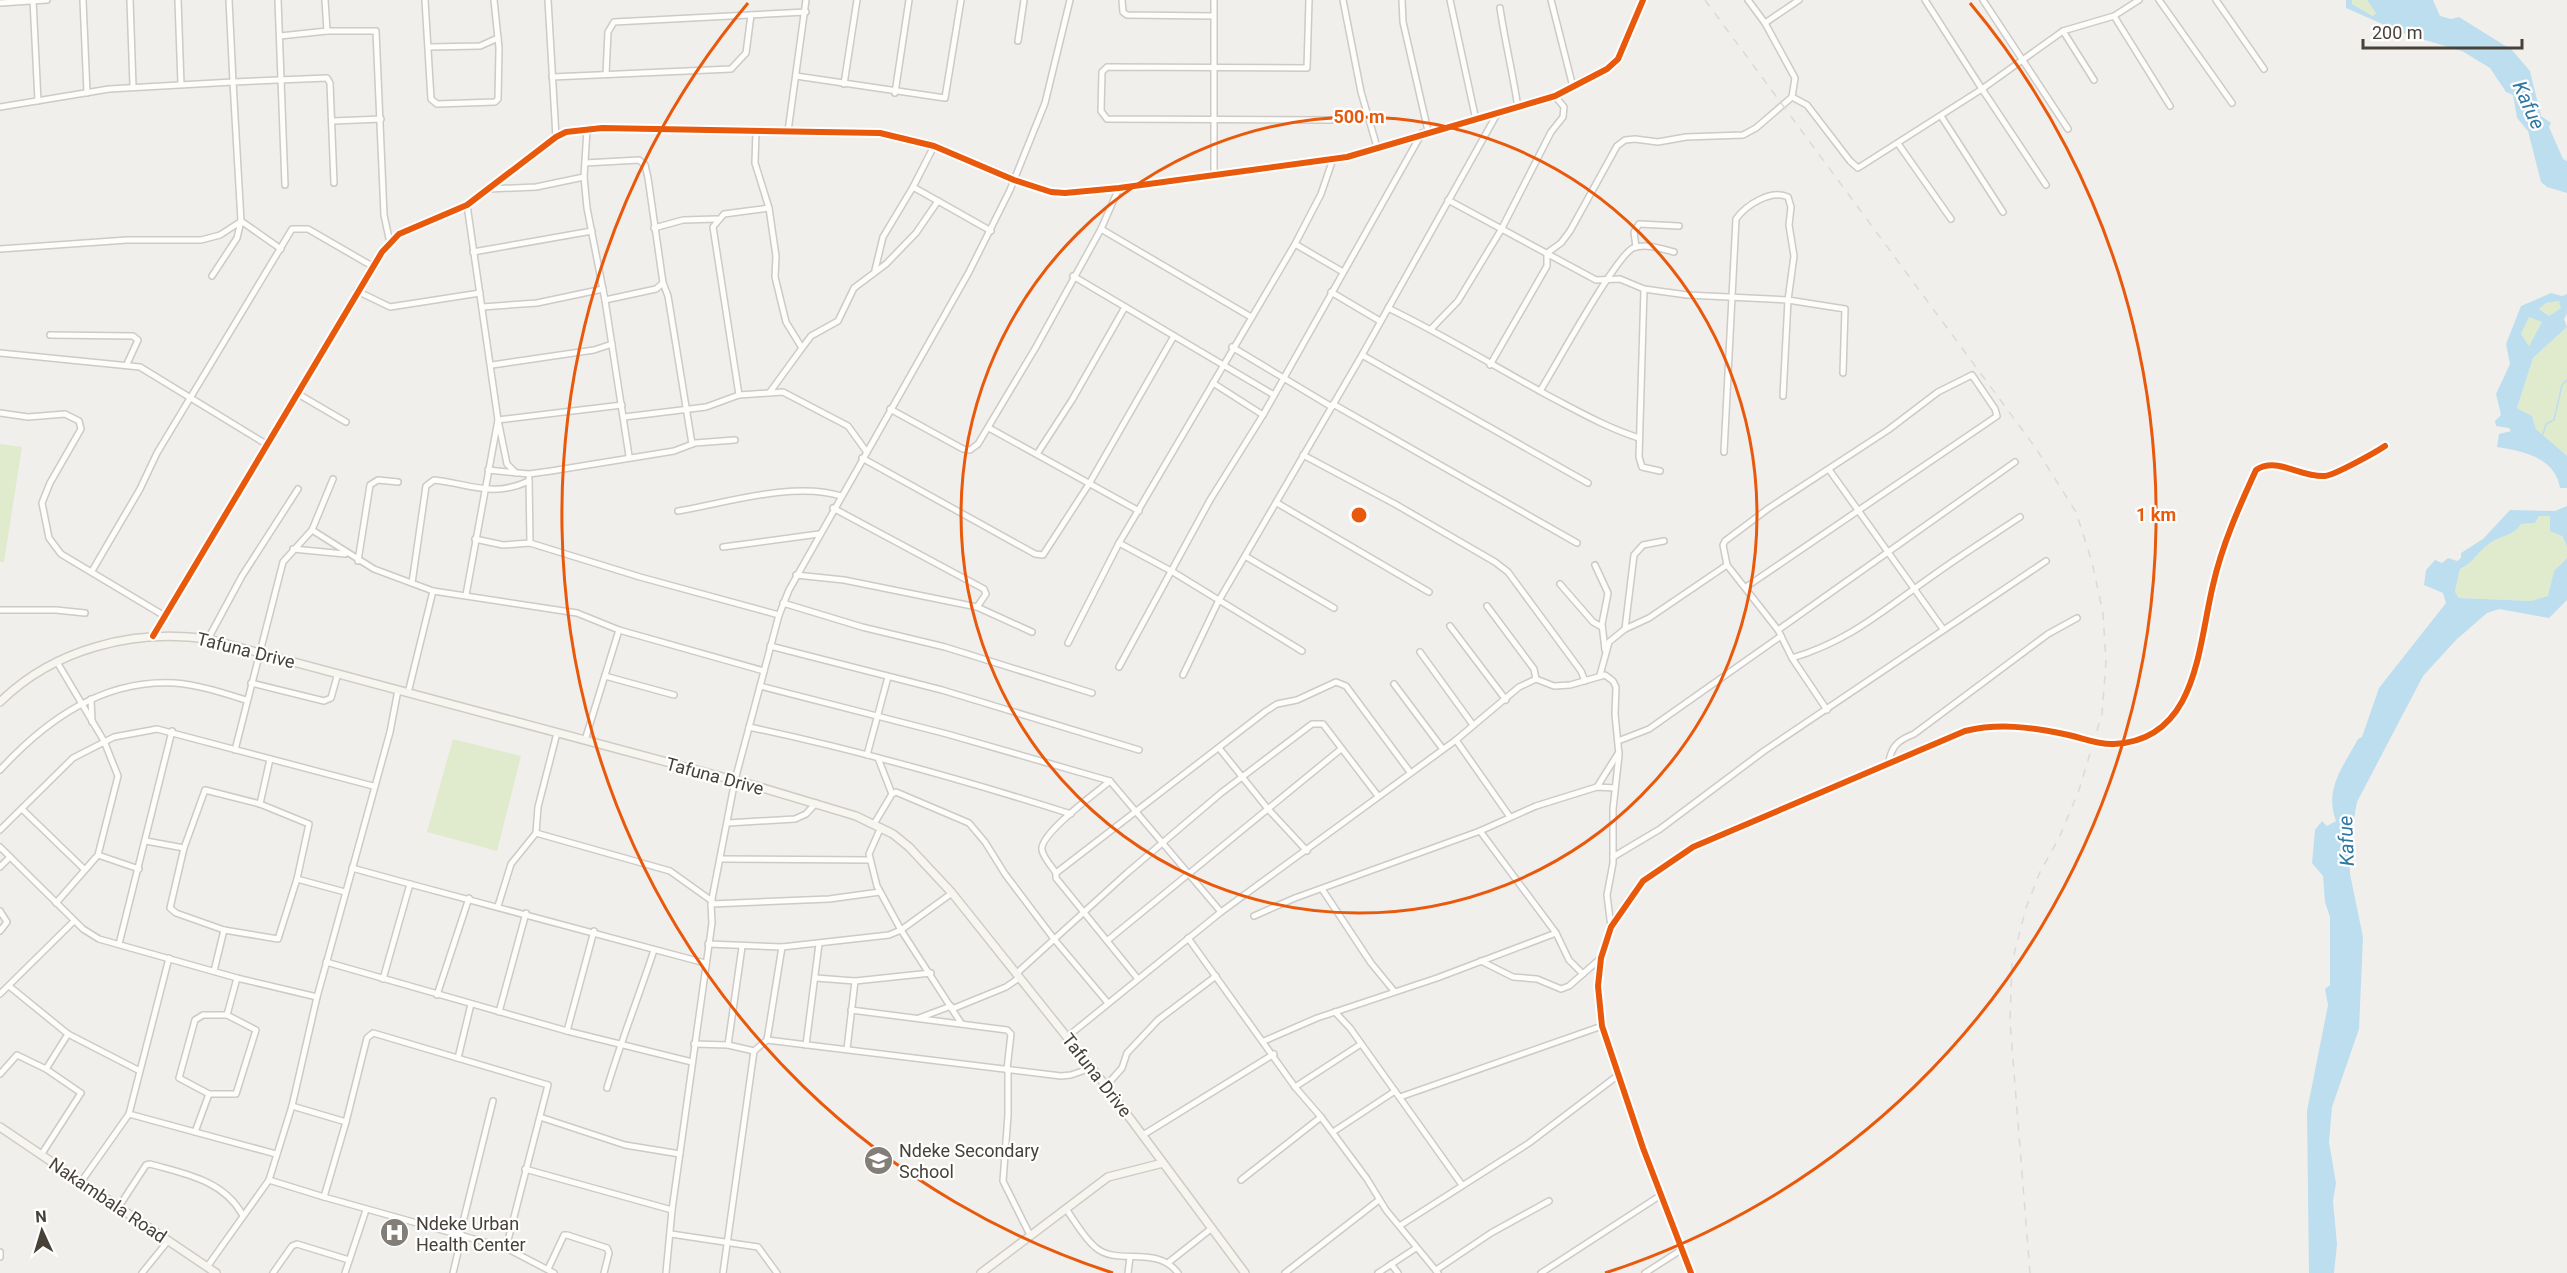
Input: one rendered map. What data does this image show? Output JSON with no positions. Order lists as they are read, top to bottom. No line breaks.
{"streets":{"main road":["Tafuna Drive","Nakambala Road"]},"water":["Kafue"],"places":{"school or university":["Ndeke Secondary School"],"hospital":["Ndeke Urban Health Center"]},"scale_bar":"200 m","north":"top","rings":["500 m","1 km"]}
